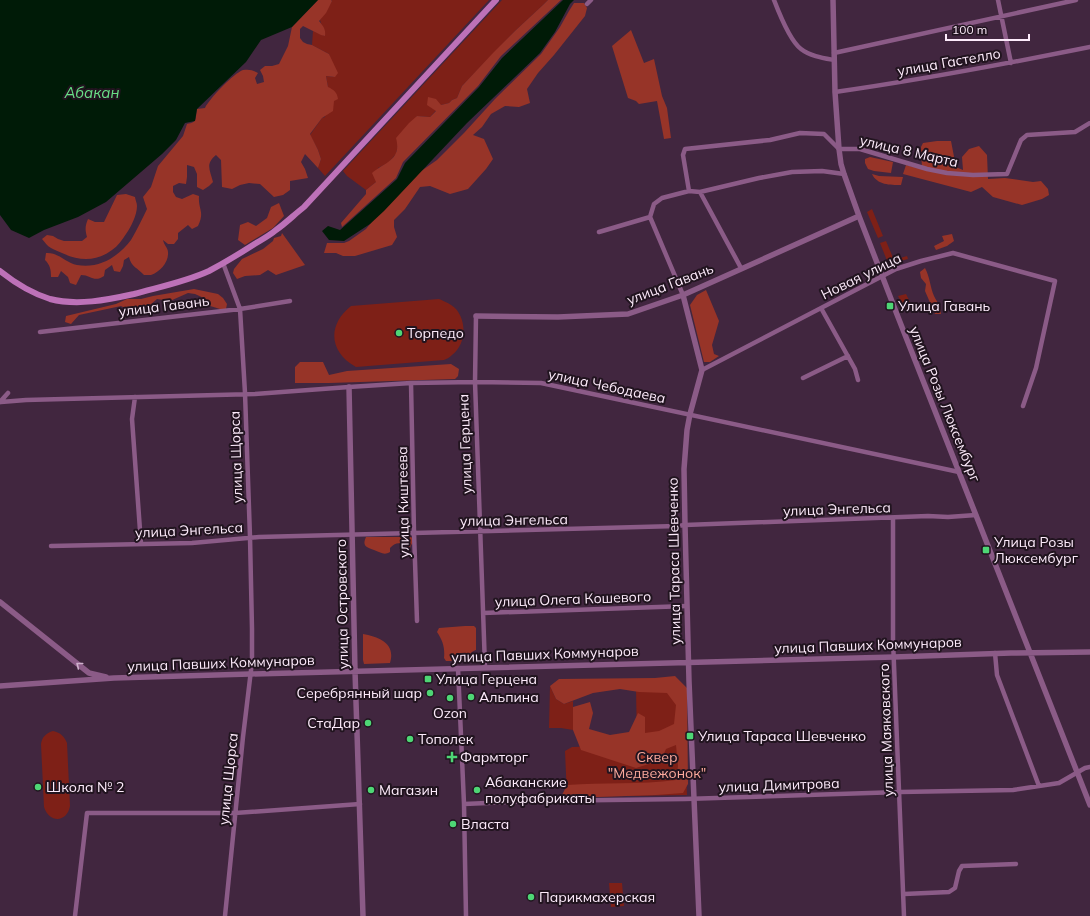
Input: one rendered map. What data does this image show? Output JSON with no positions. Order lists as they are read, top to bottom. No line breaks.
{"streets":{"street":["улица Гастелло","улица 8 Марта","Новая улица","улица Гавань","улица Чебодаева","улица Розы Люксембург","улица Герцена","улица Щорса","улица Киштеева","улица Энгельса","улица Тараса Шевченко","улица Олега Кошевого","улица Островского","улица Павших Коммунаров","улица Маяковского","улица Димитрова"]},"crossings":[["улица Гастелло","улица Розы Люксембург"],["улица 8 Марта","улица Розы Люксембург"],["Новая улица","улица Розы Люксембург"],["Новая улица","улица Тараса Шевченко"],["улица Гавань","улица Розы Люксембург"],["улица Гавань","улица Герцена"],["улица Гавань","улица Щорса"],["улица Гавань","улица Тараса Шевченко"],["улица Чебодаева","улица Розы Люксембург"],["улица Чебодаева","улица Герцена"],["улица Чебодаева","улица Щорса"],["улица Чебодаева","улица Киштеева"],["улица Чебодаева","улица Тараса Шевченко"],["улица Чебодаева","улица Островского"],["улица Розы Люксембург","улица Энгельса"],["улица Розы Люксембург","улица Павших Коммунаров"],["улица Розы Люксембург","улица Димитрова"],["улица Герцена","улица Энгельса"],["улица Герцена","улица Олега Кошевого"],["улица Герцена","улица Павших Коммунаров"],["улица Щорса","улица Энгельса"],["улица Щорса","улица Павших Коммунаров"],["улица Киштеева","улица Энгельса"],["улица Энгельса","улица Тараса Шевченко"],["улица Энгельса","улица Островского"],["улица Энгельса","улица Маяковского"],["улица Тараса Шевченко","улица Олега Кошевого"],["улица Тараса Шевченко","улица Павших Коммунаров"],["улица Тараса Шевченко","улица Димитрова"],["улица Островского","улица Павших Коммунаров"],["улица Павших Коммунаров","улица Маяковского"],["улица Маяковского","улица Димитрова"]],"water":["Абакан"],"parks":["Сквер \"Медвежонок\""],"places":{"transit":["Улица Гавань","Улица Розы Люксембург","Улица Герцена","Улица Тараса Шевченко"],"other":["Торпедо","Серебрянный шар","Альпина","Ozon","СтаДар","Тополек","Школа № 2","Магазин","Абаканские полуфабрикаты","Власта","Парикмахерская"],"health":["Фармторг"]},"scale_bar":"100 m"}
